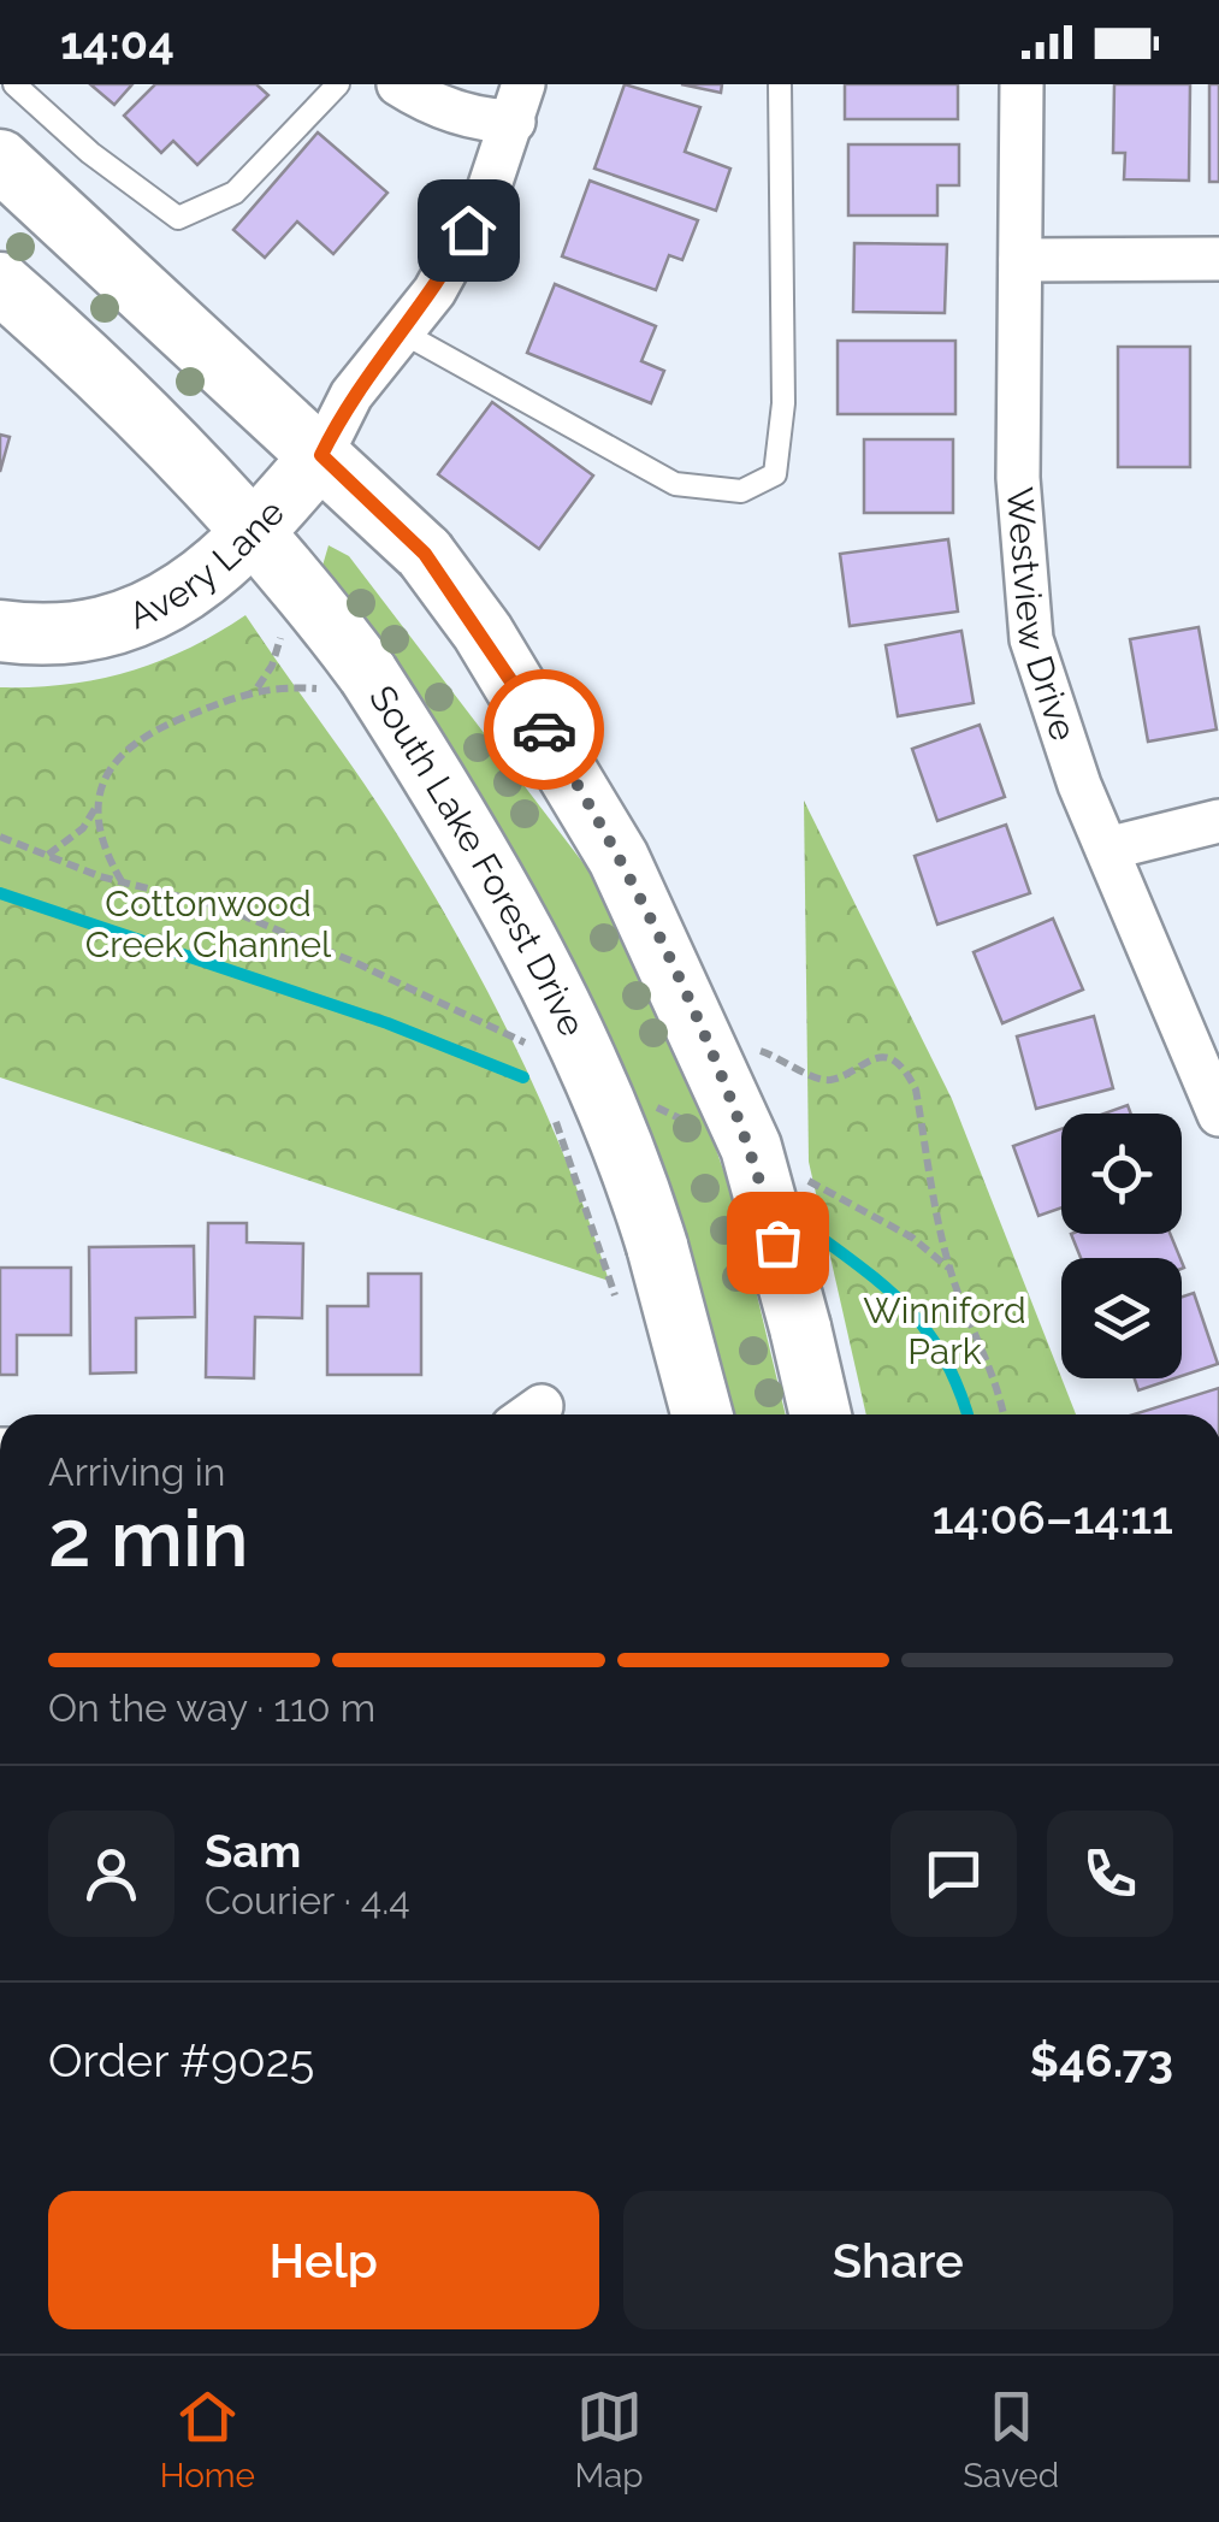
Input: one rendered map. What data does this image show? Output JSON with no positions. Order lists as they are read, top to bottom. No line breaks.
{"streets":{"main road":["Avery Lane","South Lake Forest Drive"],"street":["Westview Drive"]},"crossings":[["Avery Lane","South Lake Forest Drive"]],"parks":["Cottonwood Creek Channel","Winniford Park"],"page":{"status":"14:04","heading":["2 min","Arriving in","14:06–14:11"],"panel":["Sam","Courier · 4.4","Order #9025","$46.73"],"bar":"On the way · 110 m","buttons":["Help","Share"],"tabs":["Home","Map","Saved"]}}
